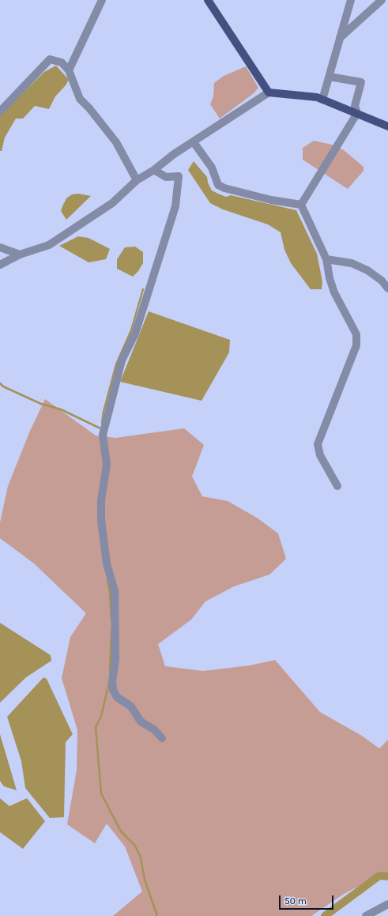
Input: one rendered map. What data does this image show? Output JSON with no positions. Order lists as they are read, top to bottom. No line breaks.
{"scale_bar":"50 m"}
